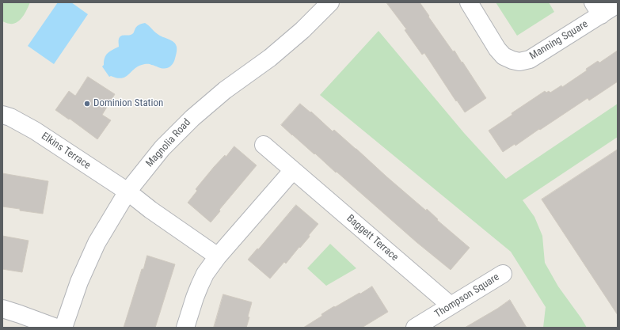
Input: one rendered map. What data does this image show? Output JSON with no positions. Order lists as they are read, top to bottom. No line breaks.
{"streets":{"street":["Manning Square","Magnolia Road","Elkins Terrace","Baggett Terrace","Thompson Square"]},"crossings":[["Magnolia Road","Elkins Terrace"],["Baggett Terrace","Thompson Square"]],"places":["Dominion Station"]}
